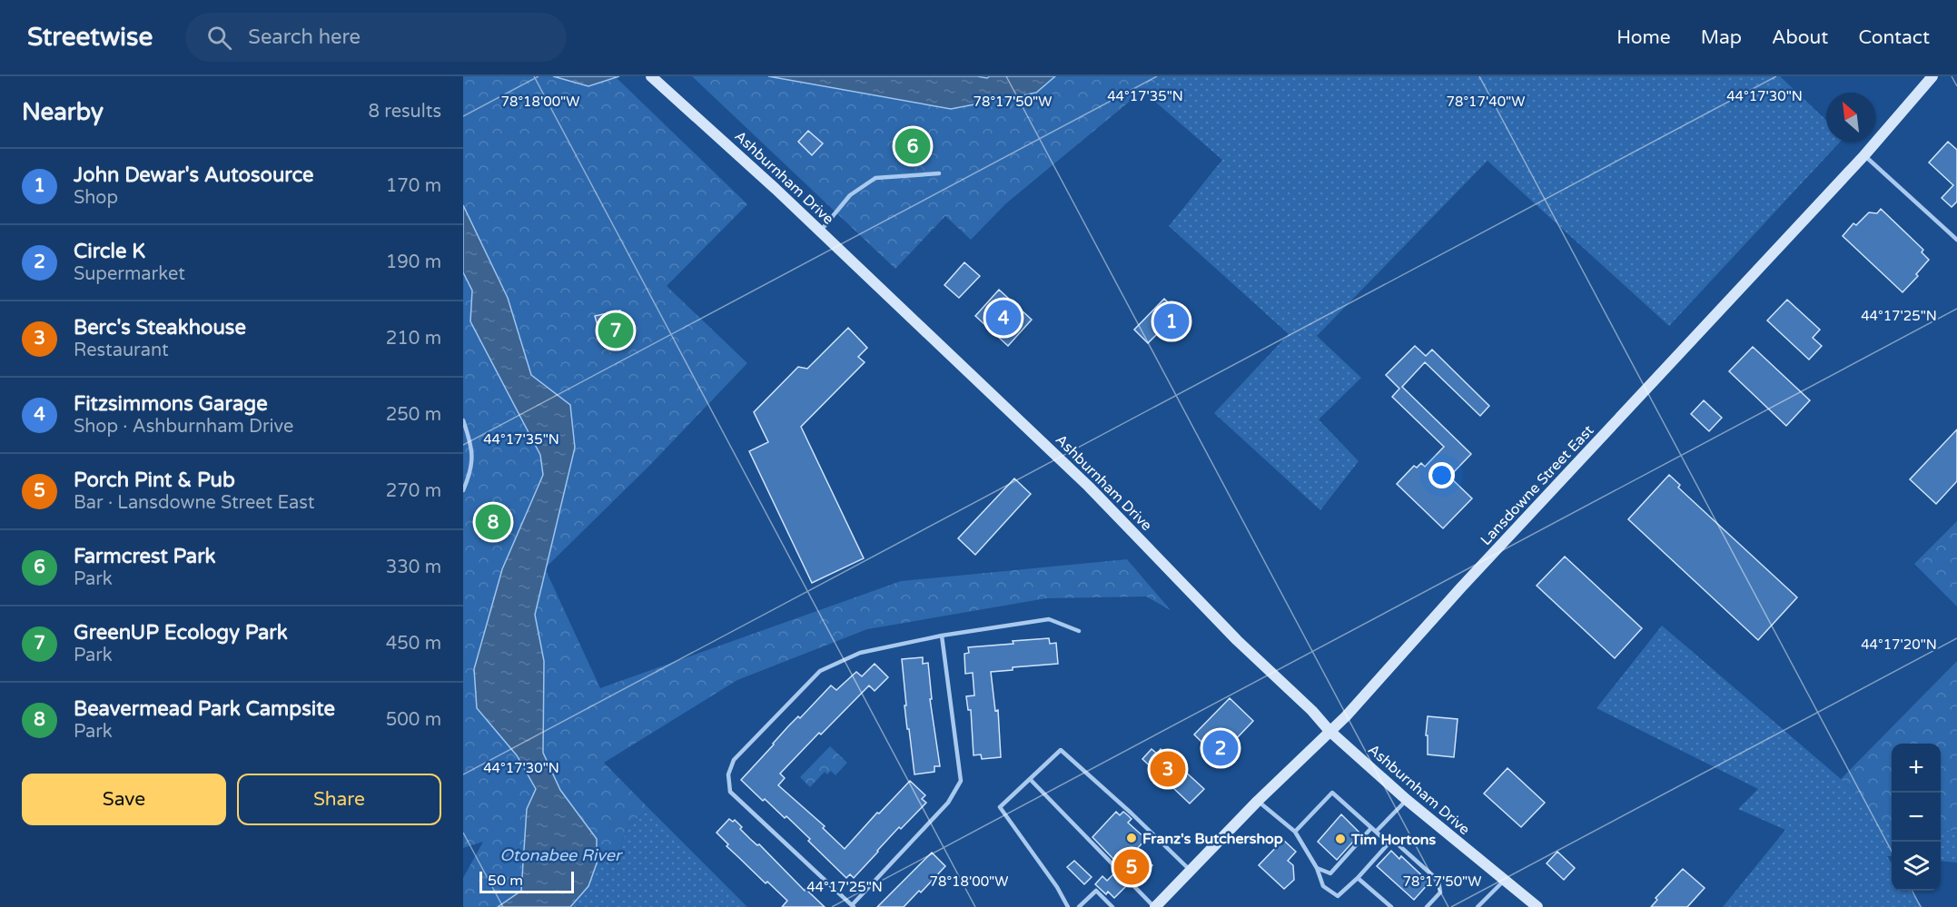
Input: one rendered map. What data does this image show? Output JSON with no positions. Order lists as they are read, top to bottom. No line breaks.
{"streets":{"main road":["Ashburnham Drive","Lansdowne Street East"]},"crossings":[["Ashburnham Drive","Lansdowne Street East"]],"water":["Otonabee River"],"places":["Franz's Butchershop","Tim Hortons"],"scale_bar":"50 m","north":"top left","page":{"header":"Streetwise","search":"Search here","nav":["Home","Map","About","Contact"],"heading":["Nearby","8 results"],"pins":["6","4","1","7","8","2","3","5"],"list":[{"mark":"1","name":"John Dewar's Autosource","note":"Shop","value":"170 m"},{"mark":"2","name":"Circle K","note":"Supermarket","value":"190 m"},{"mark":"3","name":"Berc's Steakhouse","note":"Restaurant","value":"210 m"},{"mark":"4","name":"Fitzsimmons Garage","note":"Shop · Ashburnham Drive","value":"250 m"},{"mark":"5","name":"Porch Pint & Pub","note":"Bar · Lansdowne Street East","value":"270 m"},{"mark":"6","name":"Farmcrest Park","note":"Park","value":"330 m"},{"mark":"7","name":"GreenUP Ecology Park","note":"Park","value":"450 m"},{"mark":"8","name":"Beavermead Park Campsite","note":"Park","value":"500 m"}],"map_buttons":["+","−"],"buttons":["Save","Share"],"scale":"50 m"},"coordinates":["44°17'35\"N","44°17'30\"N","78°18'00\"W","78°17'50\"W","78°17'40\"W","44°17'25\"N","44°17'20\"N"]}
